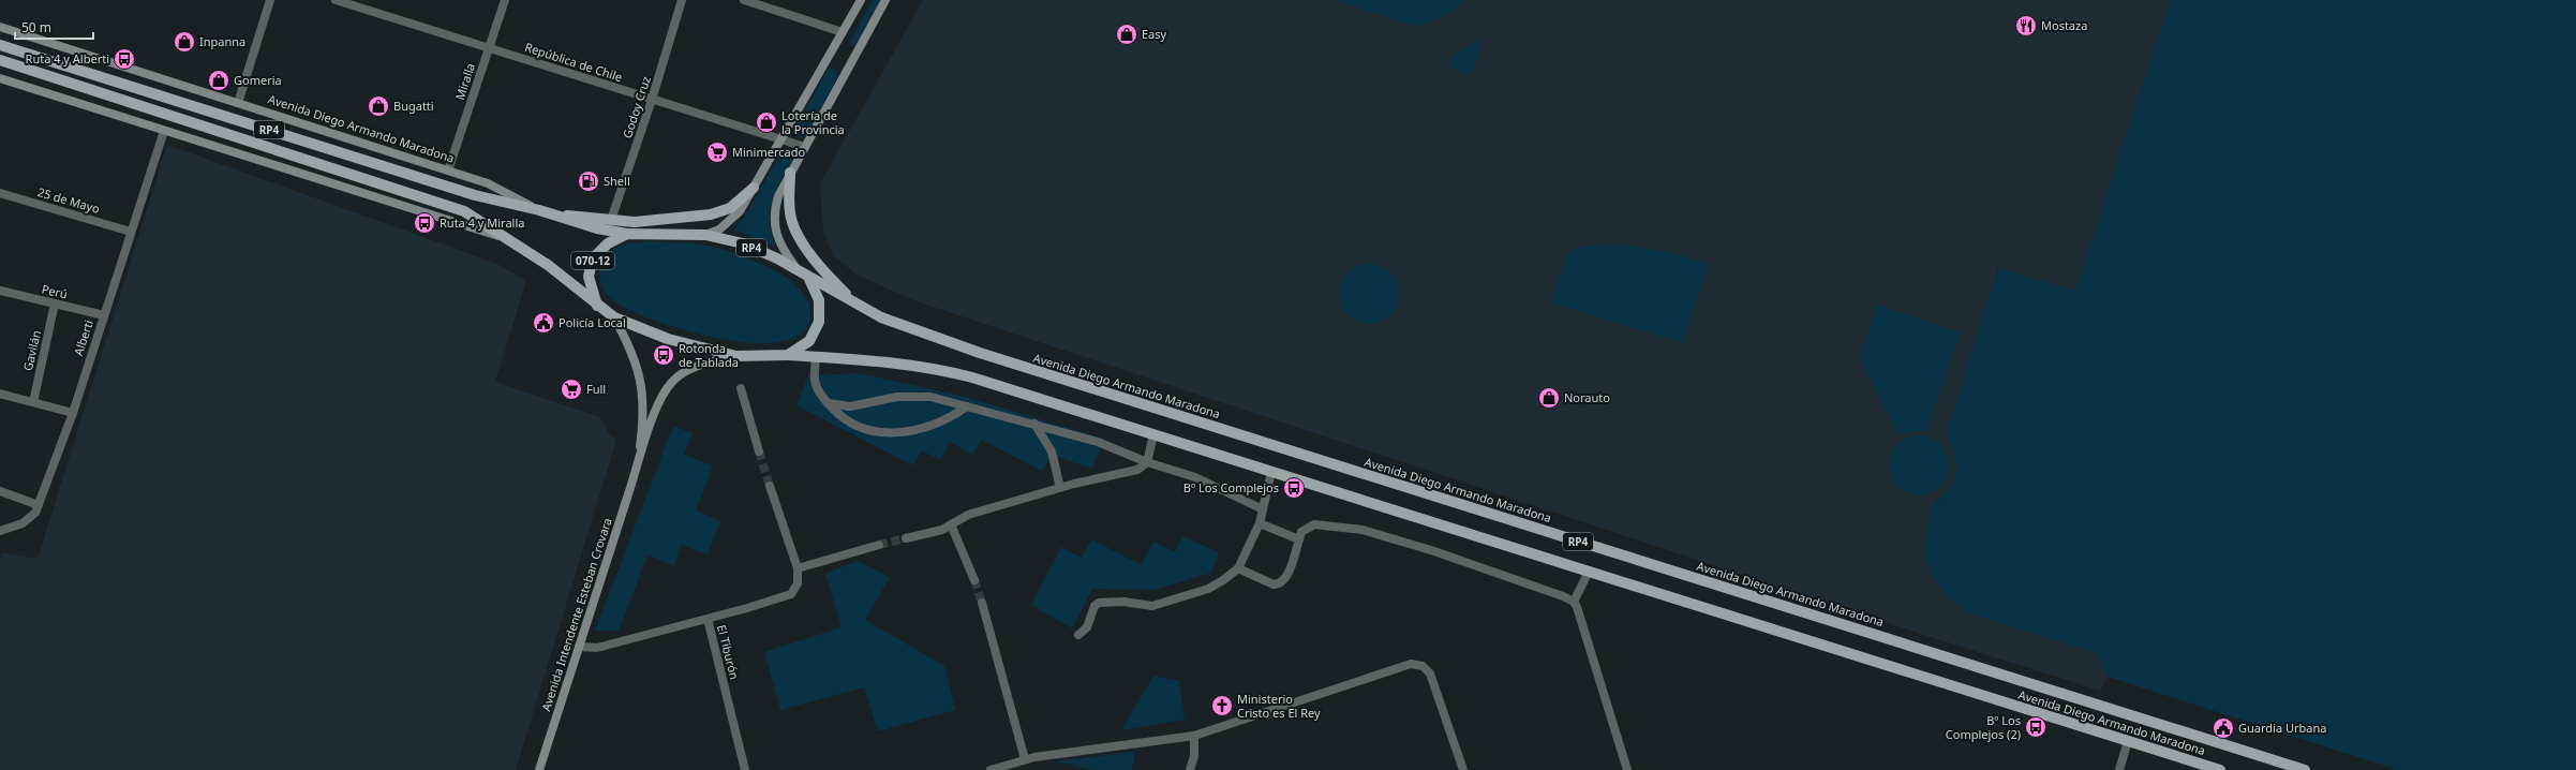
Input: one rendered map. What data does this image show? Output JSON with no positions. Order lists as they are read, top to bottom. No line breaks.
{"streets":{"main road":["Avenida Diego Armando Maradona","RP4","070-12","Avenida Intendente Esteban Crovara"],"street":["República de Chile","Miralla","Godoy Cruz","25 de Mayo","Perú","Alberti","Gavilán","El Tiburón"]},"crossings":[["República de Chile","Miralla"],["República de Chile","Godoy Cruz"],["Miralla","Avenida Diego Armando Maradona"],["Avenida Diego Armando Maradona","RP4"],["Avenida Diego Armando Maradona","070-12"],["RP4","070-12"],["RP4","Avenida Intendente Esteban Crovara"],["25 de Mayo","Alberti"],["Perú","Alberti"],["Perú","Gavilán"],["Avenida Intendente Esteban Crovara","El Tiburón"]],"places":{"restaurant":["Mostaza"],"shop":["Easy","Inpanna","Gomeria","Bugatti","Lotería de la Provincia","Norauto"],"bus stop":["Ruta 4 y Alberti","Ruta 4 y Miralla","Rotonda de Tablada","Bº Los Complejos","Bº Los Complejos (2)"],"supermarket":["Minimercado","Full"],"fuel station":["Shell"],"public building":["Policía Local","Guardia Urbana"],"church":["Ministerio Cristo es El Rey"]},"scale_bar":"50 m"}
